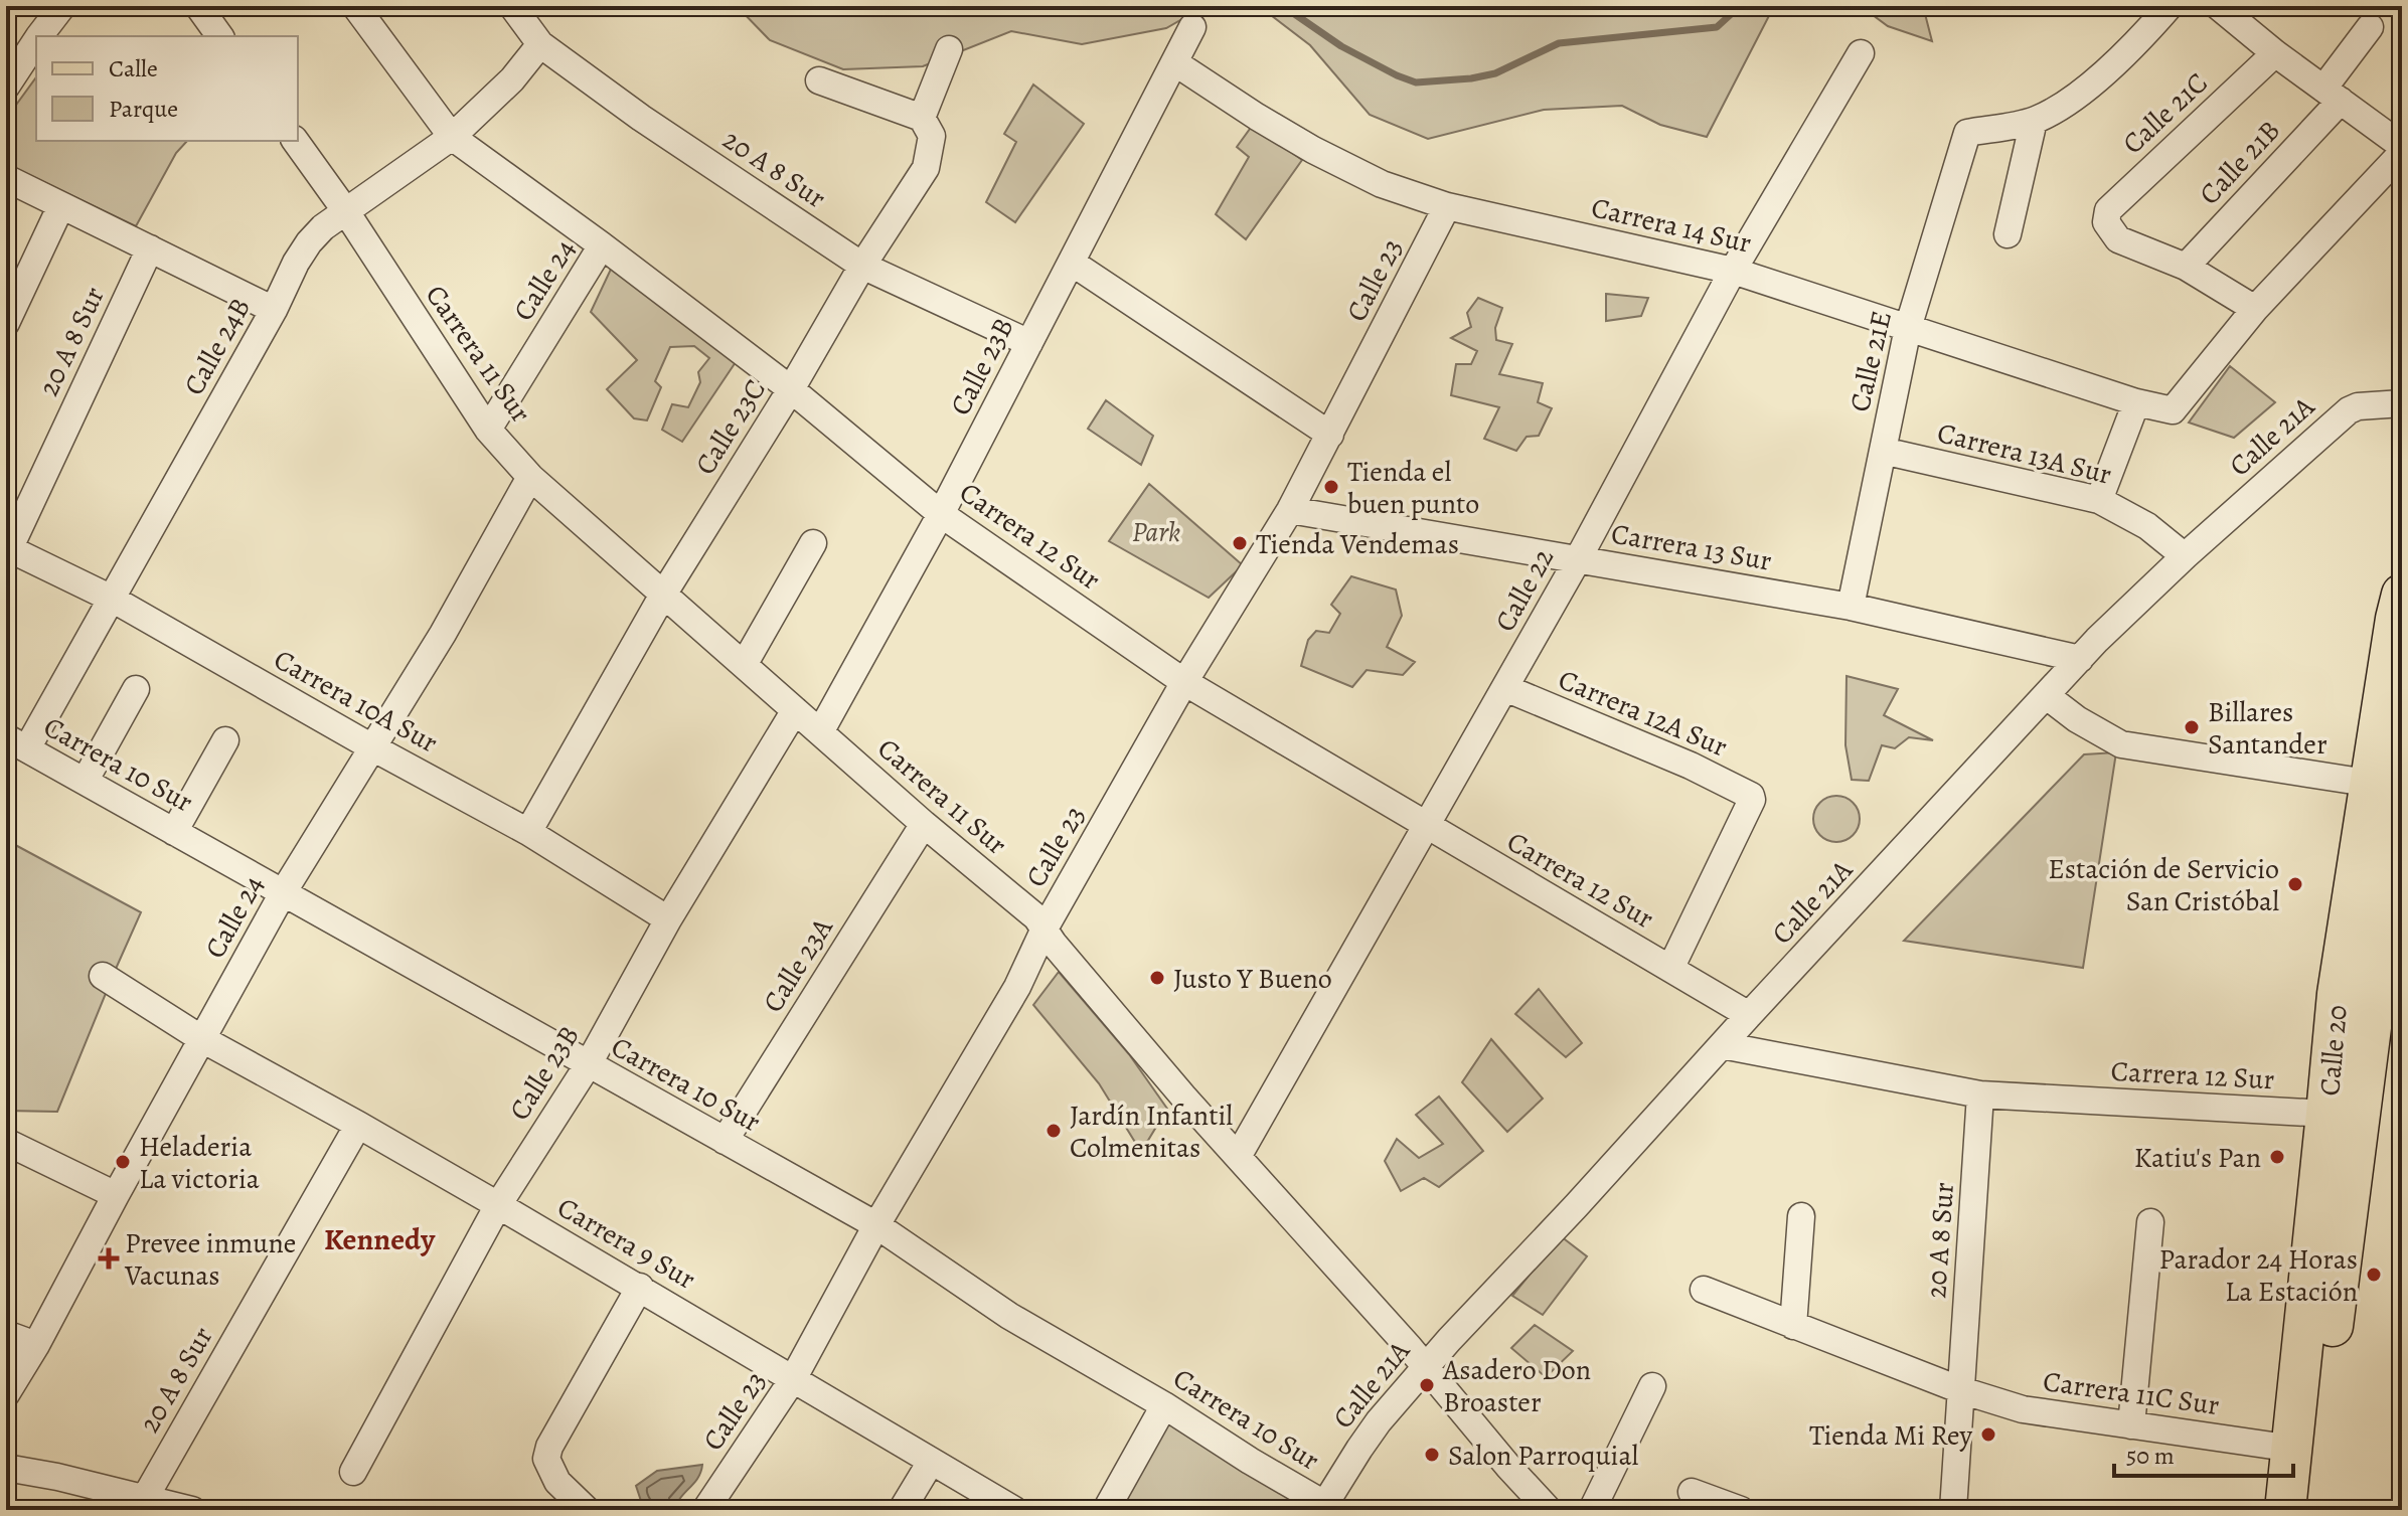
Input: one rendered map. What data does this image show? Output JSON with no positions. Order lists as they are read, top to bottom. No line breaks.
{"streets":{"main road":["Calle 20"],"street":["Calle 21C","Calle 21B","20 A 8 Sur","Carrera 14 Sur","Calle 24","Calle 23","Calle 24B","Carrera 11 Sur","Calle 21E","Calle 23B","Calle 23C","Calle 21A","Carrera 13A Sur","Carrera 12 Sur","Carrera 13 Sur","Calle 22","Carrera 10A Sur","Carrera 12A Sur","Carrera 10 Sur","Calle 23A","Carrera 9 Sur","Carrera 11C Sur"]},"crossings":[["Calle 21C","Calle 21B"],["20 A 8 Sur","Calle 24B"],["20 A 8 Sur","Calle 23B"],["20 A 8 Sur","Calle 23C"],["20 A 8 Sur","Carrera 12 Sur"],["20 A 8 Sur","Carrera 10A Sur"],["20 A 8 Sur","Carrera 9 Sur"],["20 A 8 Sur","Carrera 11C Sur"],["Carrera 14 Sur","Calle 23"],["Carrera 14 Sur","Calle 21E"],["Carrera 14 Sur","Calle 23B"],["Carrera 14 Sur","Calle 22"],["Calle 24","Carrera 11 Sur"],["Calle 24","Carrera 12 Sur"],["Calle 24","Carrera 10A Sur"],["Calle 24","Carrera 10 Sur"],["Calle 24","Carrera 9 Sur"],["Calle 23","Carrera 11 Sur"],["Calle 23","Carrera 12 Sur"],["Calle 23","Carrera 13 Sur"],["Calle 23","Carrera 10 Sur"],["Calle 23","Carrera 9 Sur"],["Calle 24B","Carrera 11 Sur"],["Calle 24B","Carrera 12 Sur"],["Calle 24B","Carrera 10A Sur"],["Calle 24B","Carrera 10 Sur"],["Carrera 11 Sur","Calle 23B"],["Carrera 11 Sur","Calle 23C"],["Carrera 11 Sur","Calle 21A"],["Carrera 11 Sur","Calle 22"],["Carrera 11 Sur","Calle 23A"],["Calle 21E","Carrera 13A Sur"],["Calle 21E","Carrera 13 Sur"],["Calle 23B","Carrera 12 Sur"],["Calle 23B","Carrera 10A Sur"],["Calle 23B","Carrera 10 Sur"],["Calle 23B","Carrera 9 Sur"],["Calle 23C","Carrera 12 Sur"],["Calle 23C","Carrera 10A Sur"],["Calle 21A","Carrera 13A Sur"],["Calle 21A","Carrera 12 Sur"],["Calle 21A","Carrera 13 Sur"],["Calle 21A","Carrera 10 Sur"],["Carrera 12 Sur","Calle 22"],["Carrera 12 Sur","Carrera 12A Sur"],["Carrera 12 Sur","Calle 20"],["Carrera 13 Sur","Calle 22"],["Calle 22","Carrera 12A Sur"],["Carrera 10 Sur","Calle 23A"],["Calle 20","Carrera 11C Sur"]],"districts":["Kennedy"],"parks":["Park"],"places":{"other":["Tienda el buen punto","Tienda Vendemas","Billares Santander","Estación de Servicio San Cristóbal","Justo Y Bueno","Jardín Infantil Colmenitas","Katiu's Pan","Heladeria La victoria","Parador 24 Horas La Estación","Asadero Don Broaster","Tienda Mi Rey","Salon Parroquial"],"health":["Prevee inmune Vacunas"]},"legend":["Calle","Parque"],"scale_bar":"50 m"}
